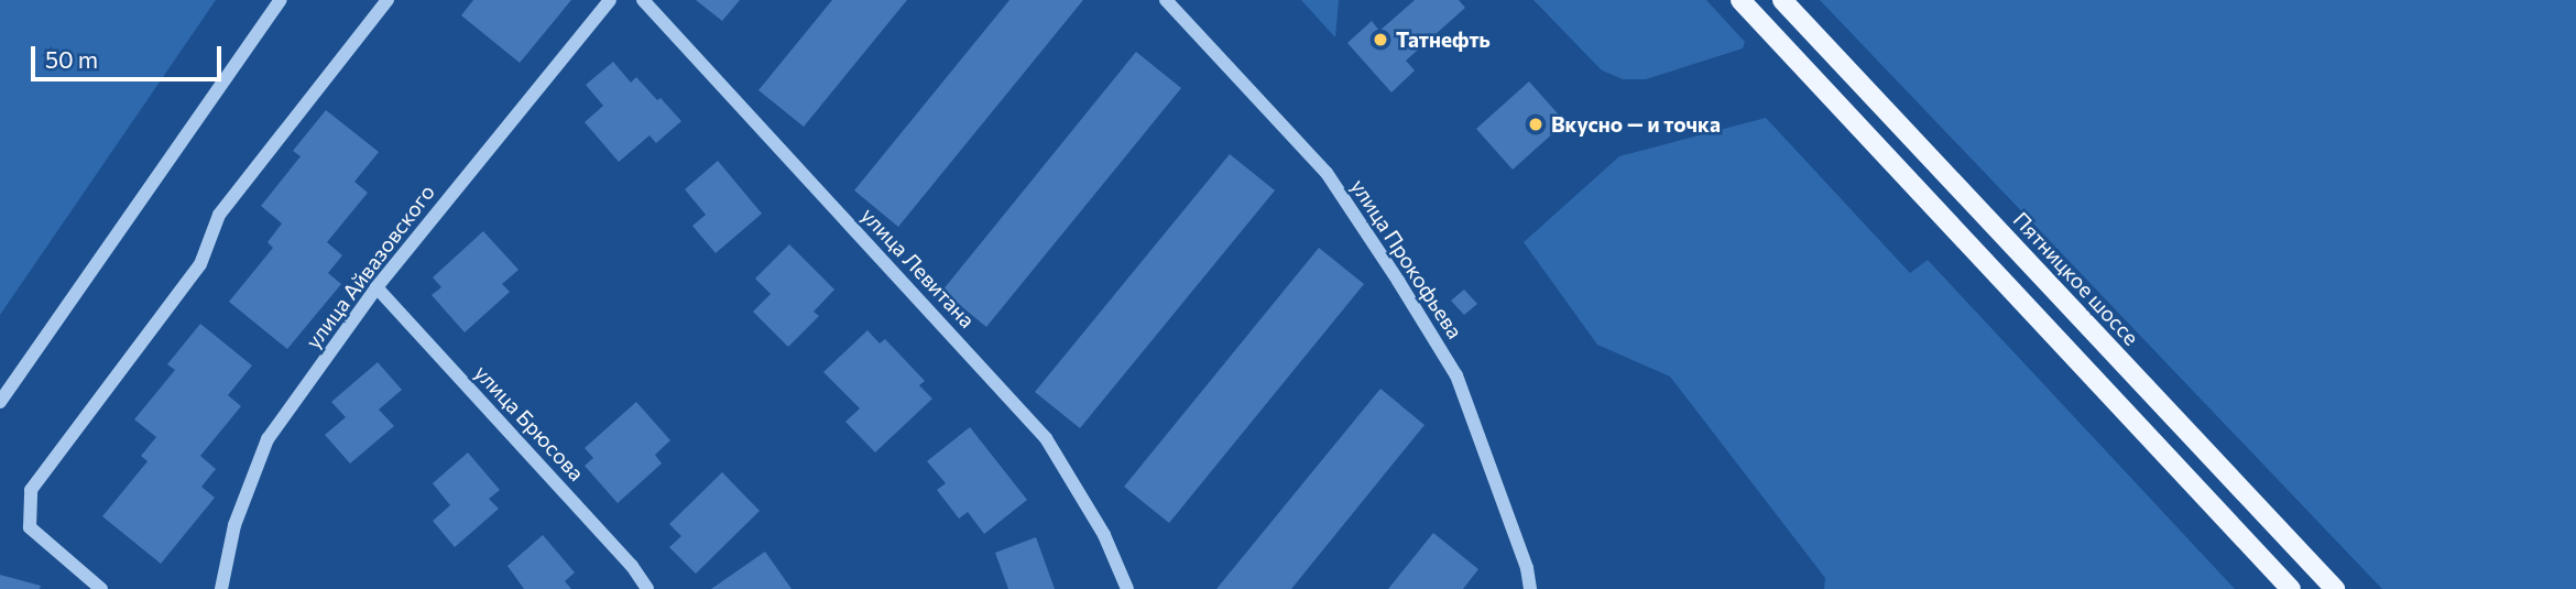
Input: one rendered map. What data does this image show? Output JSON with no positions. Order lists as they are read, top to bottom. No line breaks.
{"streets":{"main road":["Пятницкое шоссе"],"street":["улица Прокофьева","улица Айвазовского","улица Левитана","улица Брюсова"]},"crossings":[["улица Айвазовского","улица Брюсова"]],"places":["Татнефть","Вкусно — и точка"],"scale_bar":"50 m"}
